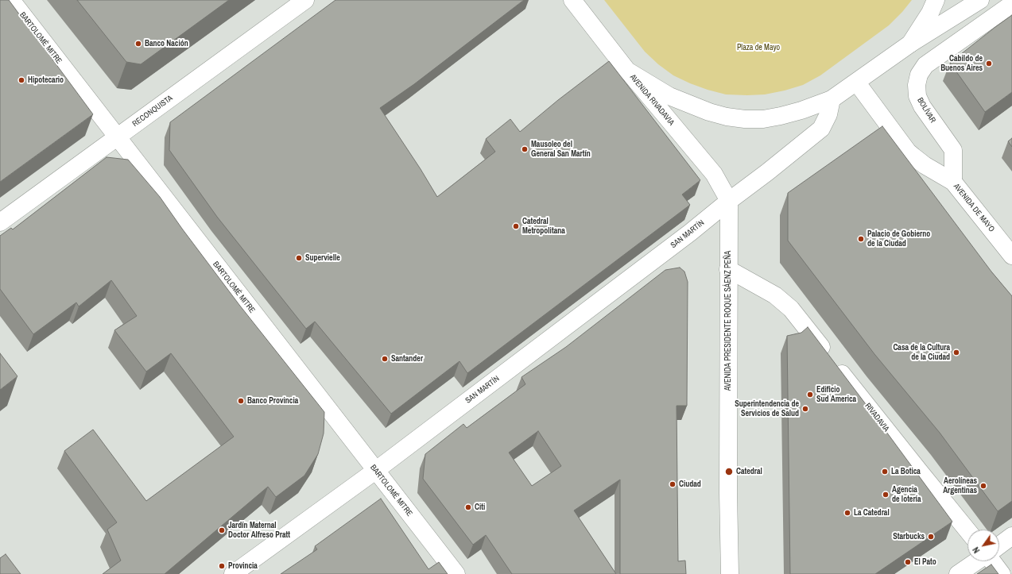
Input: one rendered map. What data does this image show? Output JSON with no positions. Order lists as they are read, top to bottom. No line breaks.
{"streets":{"street":["BARTOLOMÉ MITRE","AVENIDA RIVADAVIA","BOLÍVAR","RECONQUISTA","AVENIDA DE MAYO","SAN MARTÍN","AVENIDA PRESIDENTE ROQUE SÁENZ PEÑA","RIVADAVIA"]},"crossings":[["BARTOLOMÉ MITRE","RECONQUISTA"],["BARTOLOMÉ MITRE","SAN MARTÍN"],["AVENIDA RIVADAVIA","SAN MARTÍN"],["AVENIDA RIVADAVIA","AVENIDA PRESIDENTE ROQUE SÁENZ PEÑA"],["BOLÍVAR","AVENIDA DE MAYO"],["SAN MARTÍN","AVENIDA PRESIDENTE ROQUE SÁENZ PEÑA"],["AVENIDA PRESIDENTE ROQUE SÁENZ PEÑA","RIVADAVIA"]],"parks":["Plaza de Mayo"],"places":["Banco Nación","Cabildo de Buenos Aires","Hipotecario","Mausoleo del General San Martín","Catedral Metropolitana","Palacio de Gobierno de la Ciudad","Supervielle","Casa de la Cultura de la Ciudad","Santander","Edificio Sud America","Banco Provincia","Superintendencia de Servicios de Salud","Catedral","La Botica","Ciudad","Aerolíneas Argentinas","Agencia de lotería","Citi","La Catedral","Jardín Maternal Doctor Alfreso Pratt","Starbucks","El Pato","Provincia"],"north":"bottom left"}
